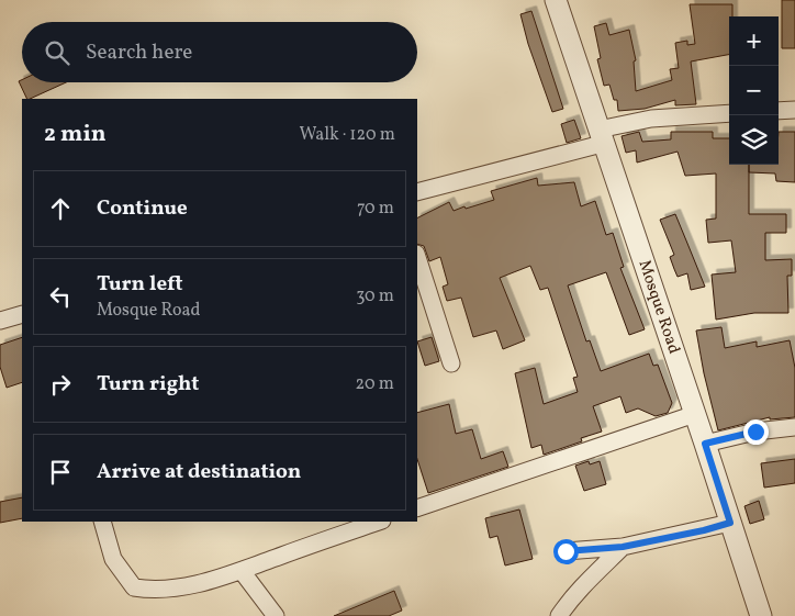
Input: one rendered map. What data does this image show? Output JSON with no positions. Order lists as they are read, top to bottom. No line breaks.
{"streets":{"street":["Mosque Road"]},"page":{"map_buttons":["+","−"],"search":"Search here","heading":["2 min","Walk · 120 m"],"list":[["Continue","70 m"],["Turn left","Mosque Road","30 m"],["Turn right","20 m"],"Arrive at destination"]}}
